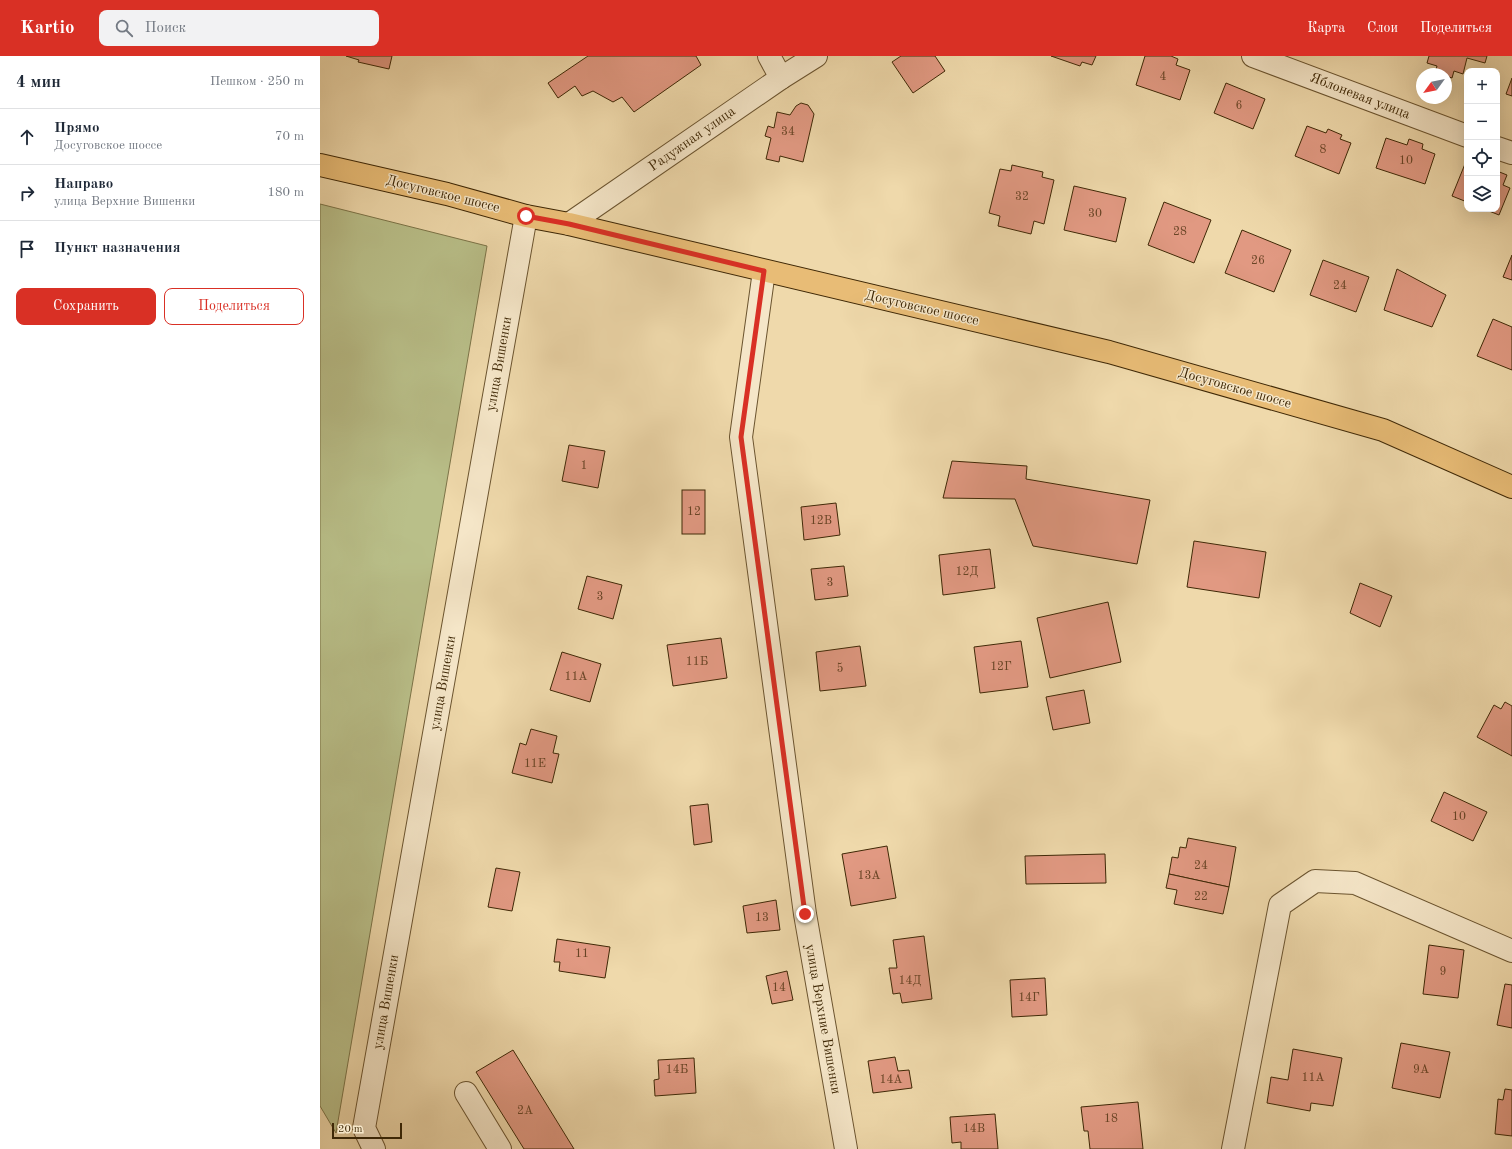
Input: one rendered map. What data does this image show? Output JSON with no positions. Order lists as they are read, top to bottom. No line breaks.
{"streets":{"main road":["Досуговское шоссе"],"street":["Яблоневая улица","Радужная улица","улица Вишенки","улица Верхние Вишенки"]},"crossings":[["Радужная улица","Досуговское шоссе"],["Досуговское шоссе","улица Вишенки"],["Досуговское шоссе","улица Верхние Вишенки"]],"house_numbers":["4","6","34","8","10","32","30","28","26","24","1","12","12В","12Д","3","3","11Б","12Г","5","11А","11Е","10","24","13А","22","13","11","9","14Д","14","14Г","14Б","9А","11А","14А","2А","18","14В"],"scale_bar":"20 m","north":"bottom left","page":{"header":"Kartio","search":"Поиск","nav":["Карта","Слои","Поделиться"],"heading":["4 мин","Пешком · 250 m"],"map_buttons":["+","−"],"list":[["Прямо","Досуговское шоссе","70 m"],["Направо","улица Верхние Вишенки","180 m"],"Пункт назначения"],"buttons":["Сохранить","Поделиться"],"scale":"20 m"}}
